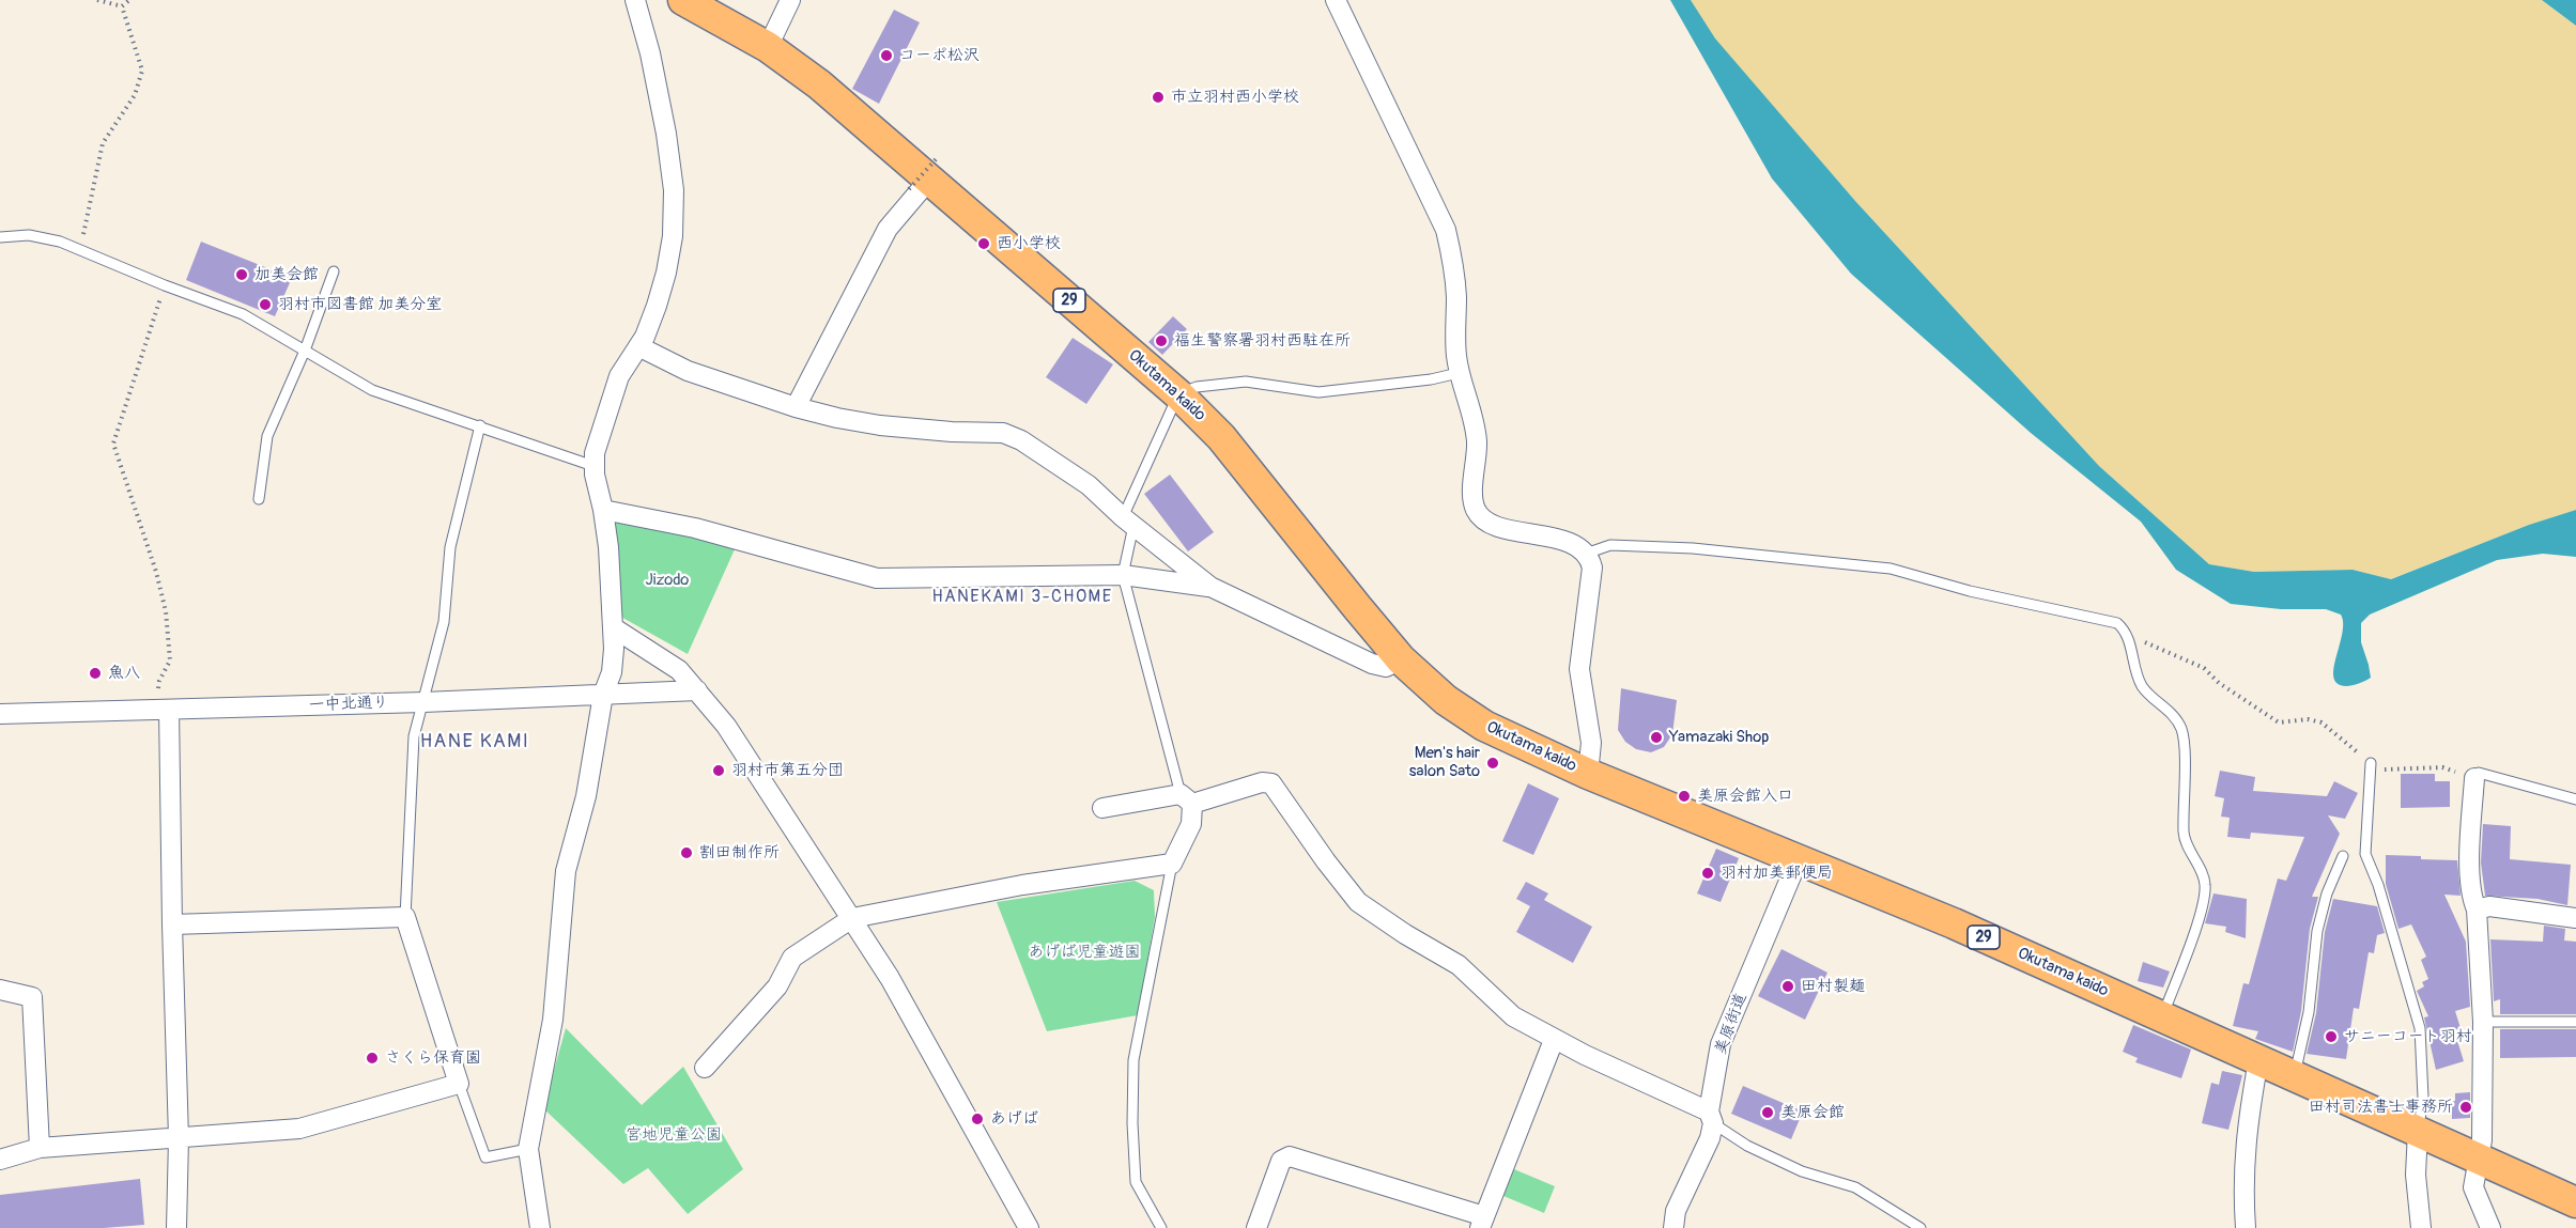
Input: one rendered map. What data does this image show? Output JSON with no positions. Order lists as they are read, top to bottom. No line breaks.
{"streets":{"main road":["29","Okutama kaido"],"street":["一中北通り","美原街道"]},"crossings":[["Okutama kaido","美原街道"]],"districts":["HANEKAMI 3-CHOME","HANE KAMI"],"parks":["Jizodo","あげば児童遊園","宮地児童公園"],"places":["コーポ松沢","市立羽村西小学校","西小学校","加美会館","羽村市図書館 加美分室","福生警察署羽村西駐在所","魚八","Yamazaki Shop","Men's hair salon Sato","羽村市第五分団","美原会館入口","割田制作所","羽村加美郵便局","田村製麺","サニーコート羽村","さくら保育園","田村司法書士事務所","美原会館","あげば"]}
